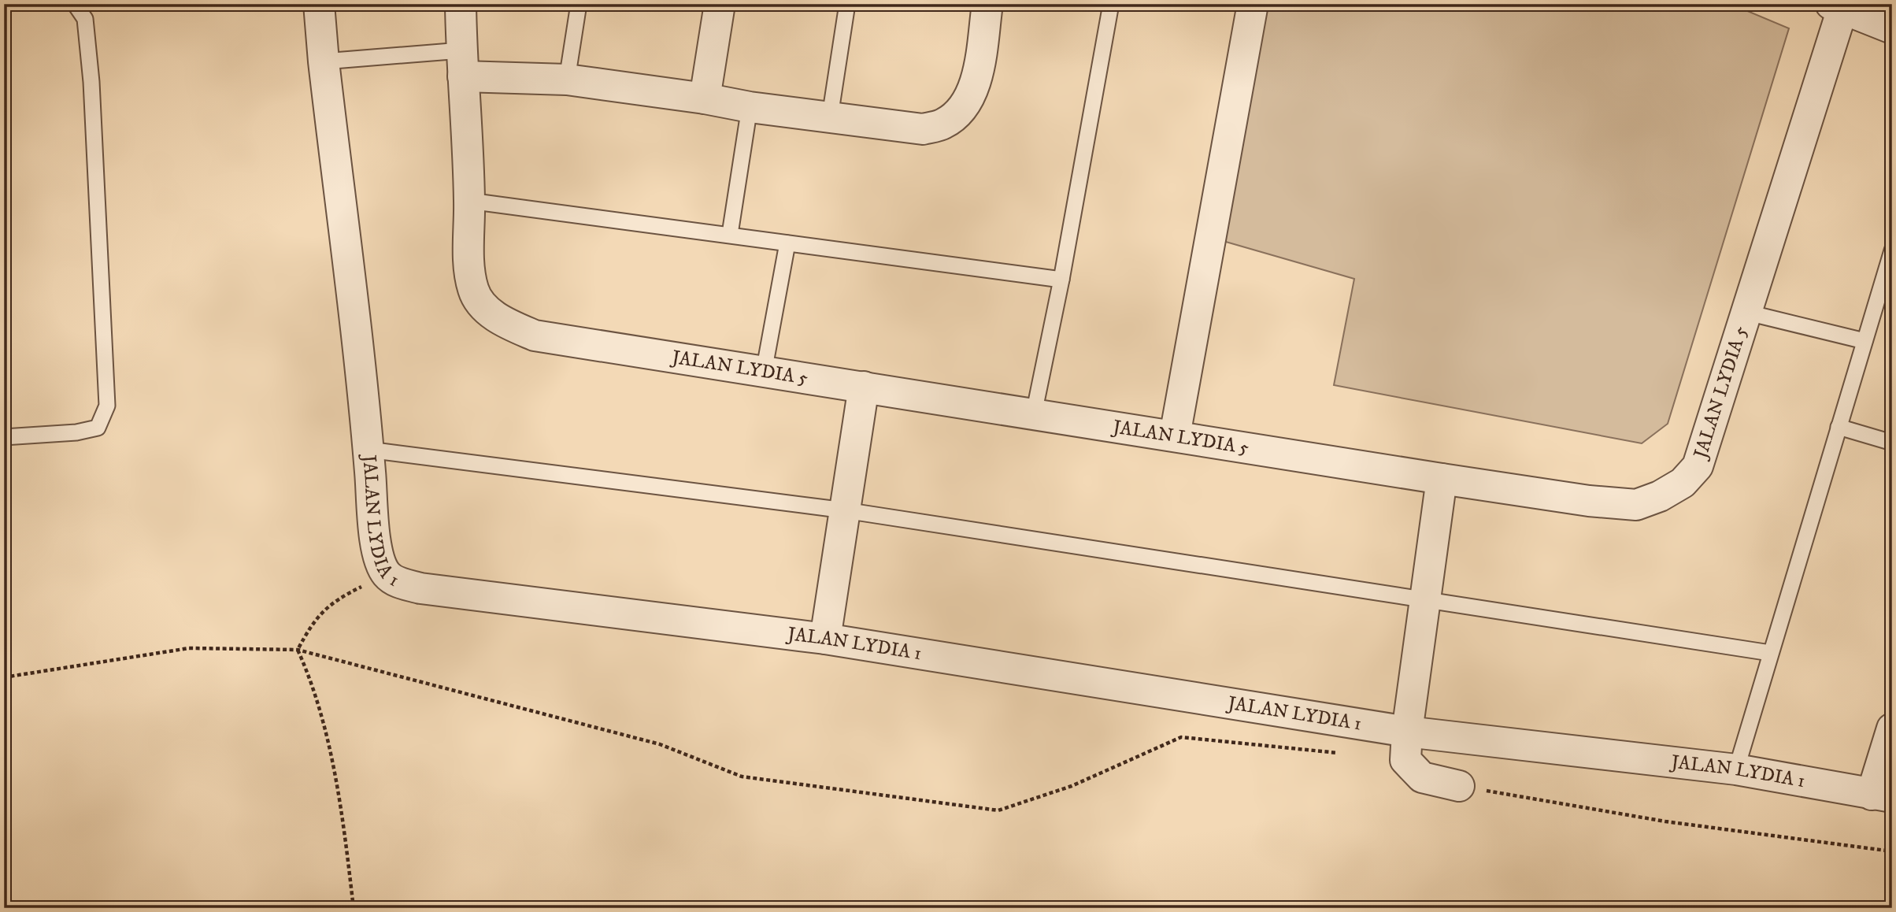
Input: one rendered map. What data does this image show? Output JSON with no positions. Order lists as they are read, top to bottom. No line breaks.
{"streets":{"street":["JALAN LYDIA 5","JALAN LYDIA 1"]}}
